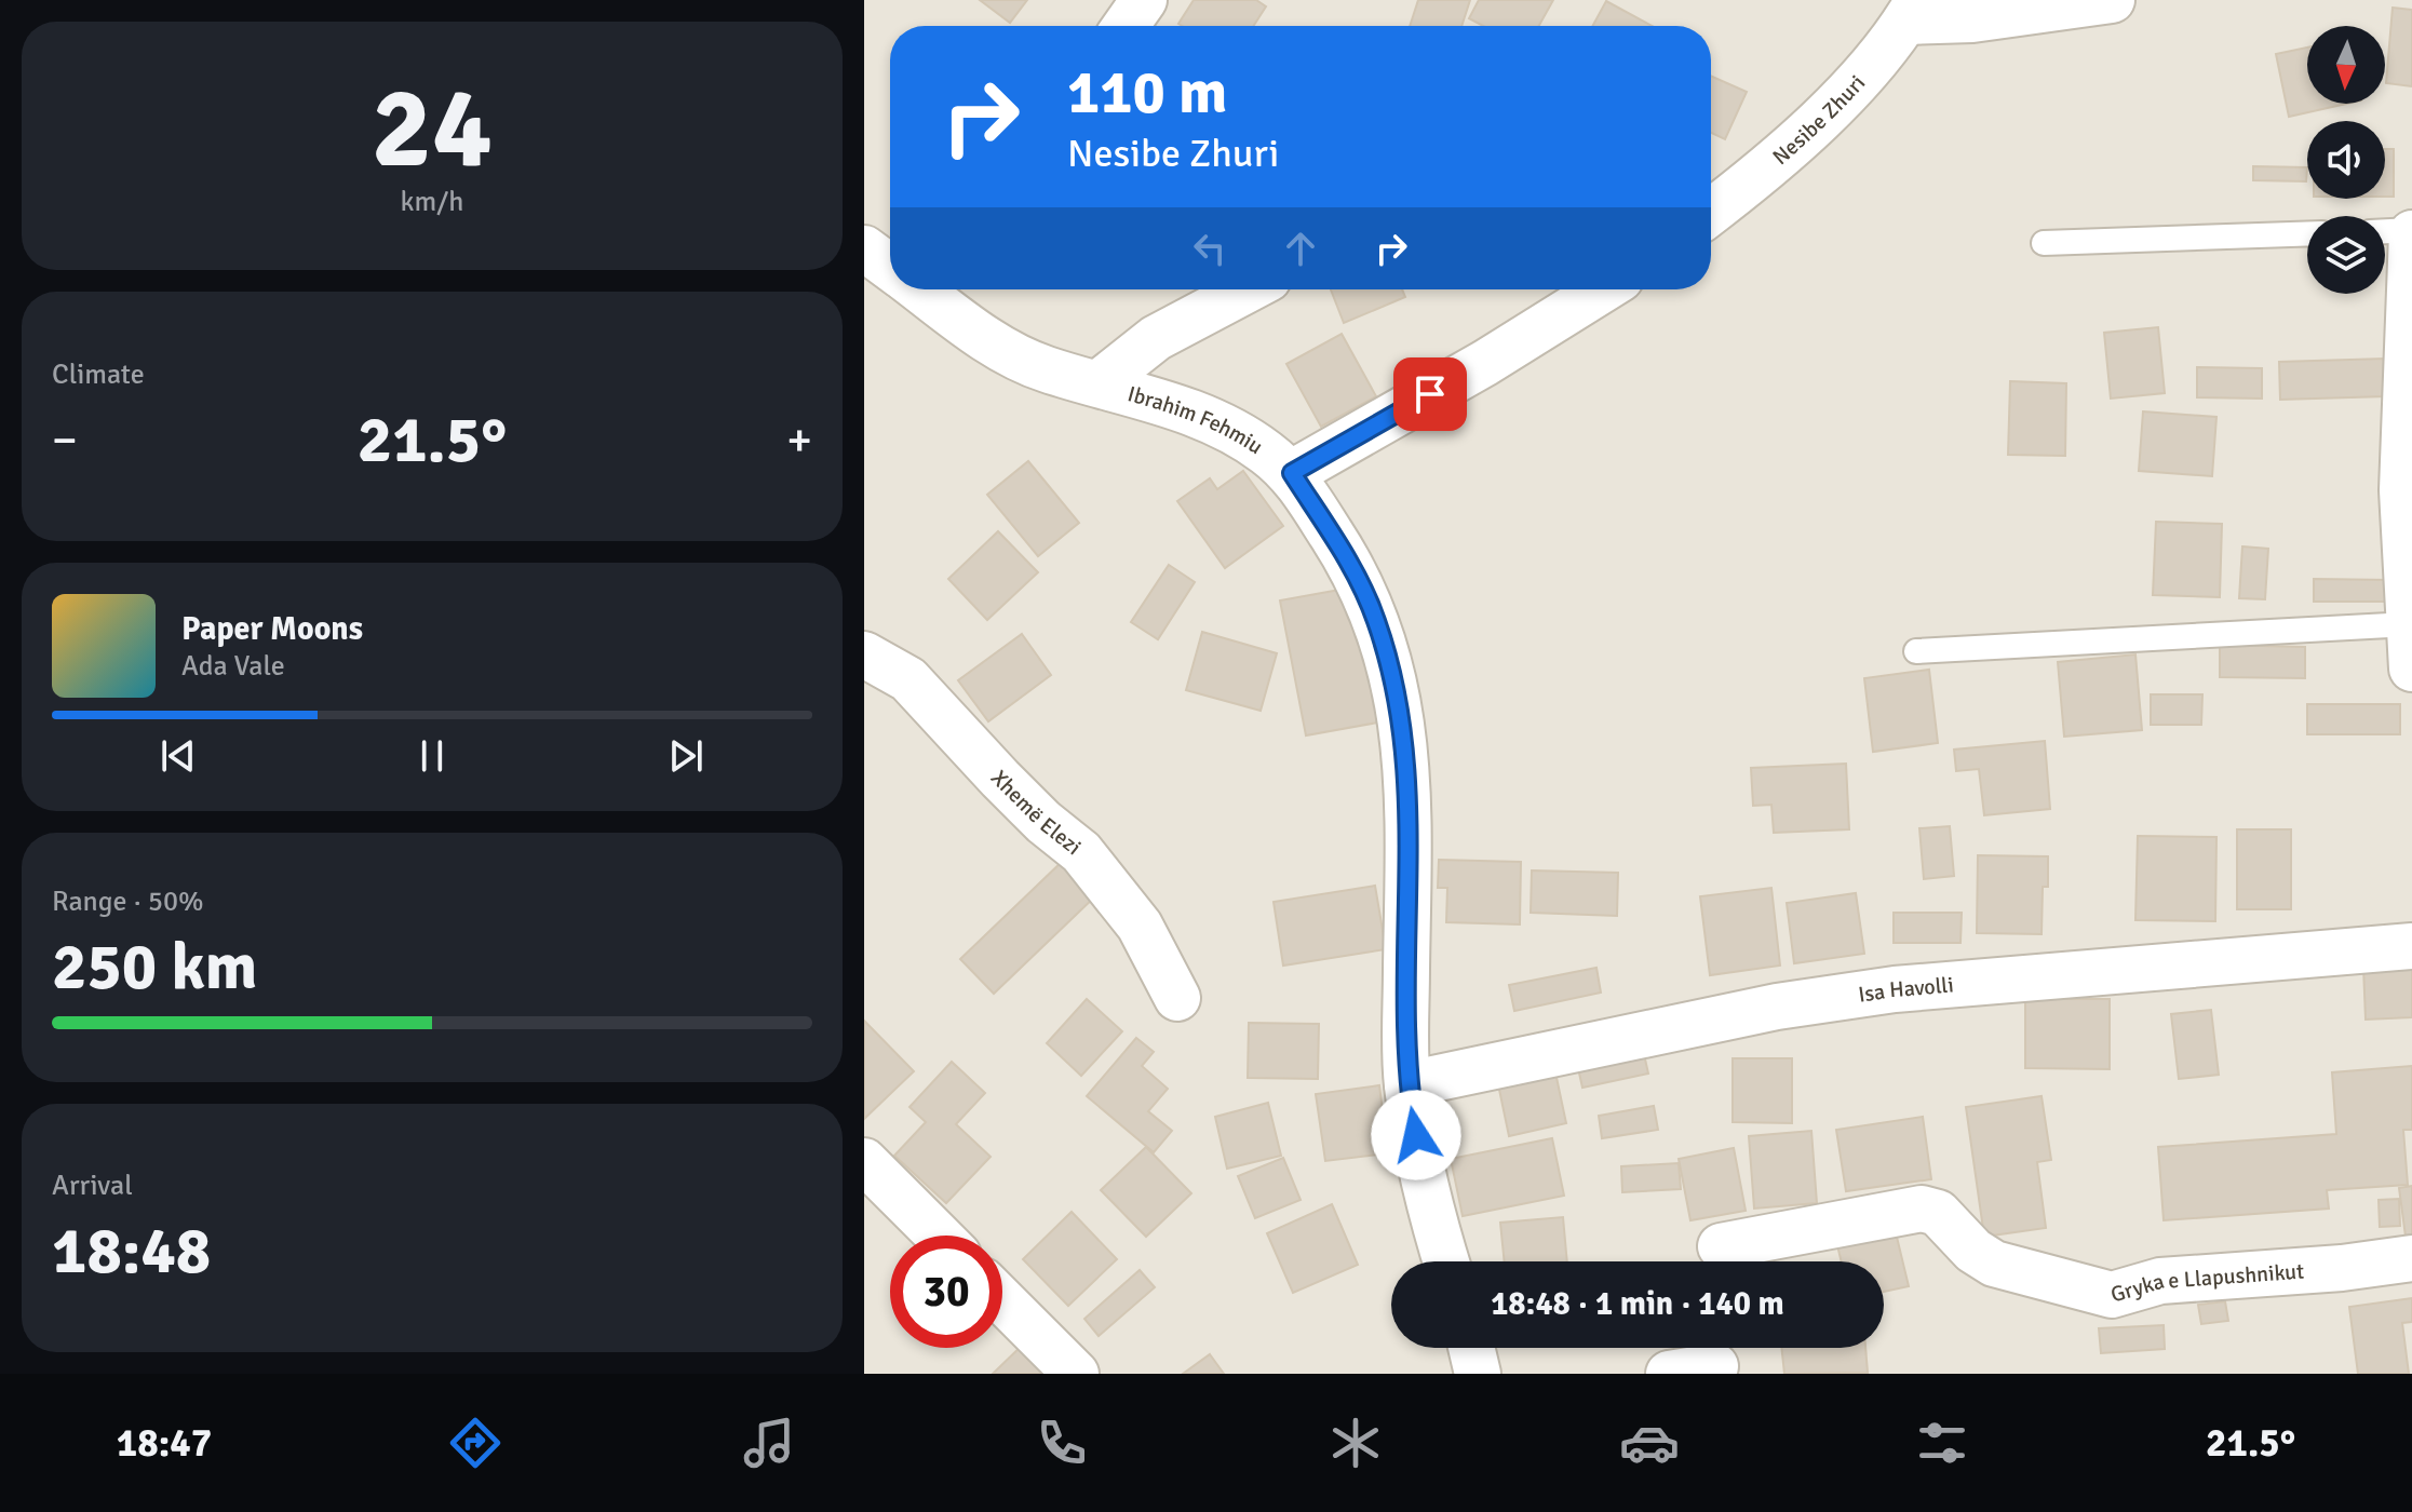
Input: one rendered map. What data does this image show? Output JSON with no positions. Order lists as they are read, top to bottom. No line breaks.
{"streets":{"street":["Nesibe Zhuri","Ibrahim Fehmiu","Xhemë Elezi","Isa Havolli","Gryka e Llapushnikut"]},"crossings":[["Ibrahim Fehmiu","Isa Havolli"]],"north":"bottom","page":{"tile":[["24","km/h"],"Climate",["Range · 50%","250 km"],["Arrival","18:48"]],"turn":["110 m","Nesibe Zhuri"],"heat":["−","21.5°","+"],"song":["Paper Moons","Ada Vale"],"limit":"30","trip":"18:48 · 1 min · 140 m","tabs":["18:47","21.5°"]}}
